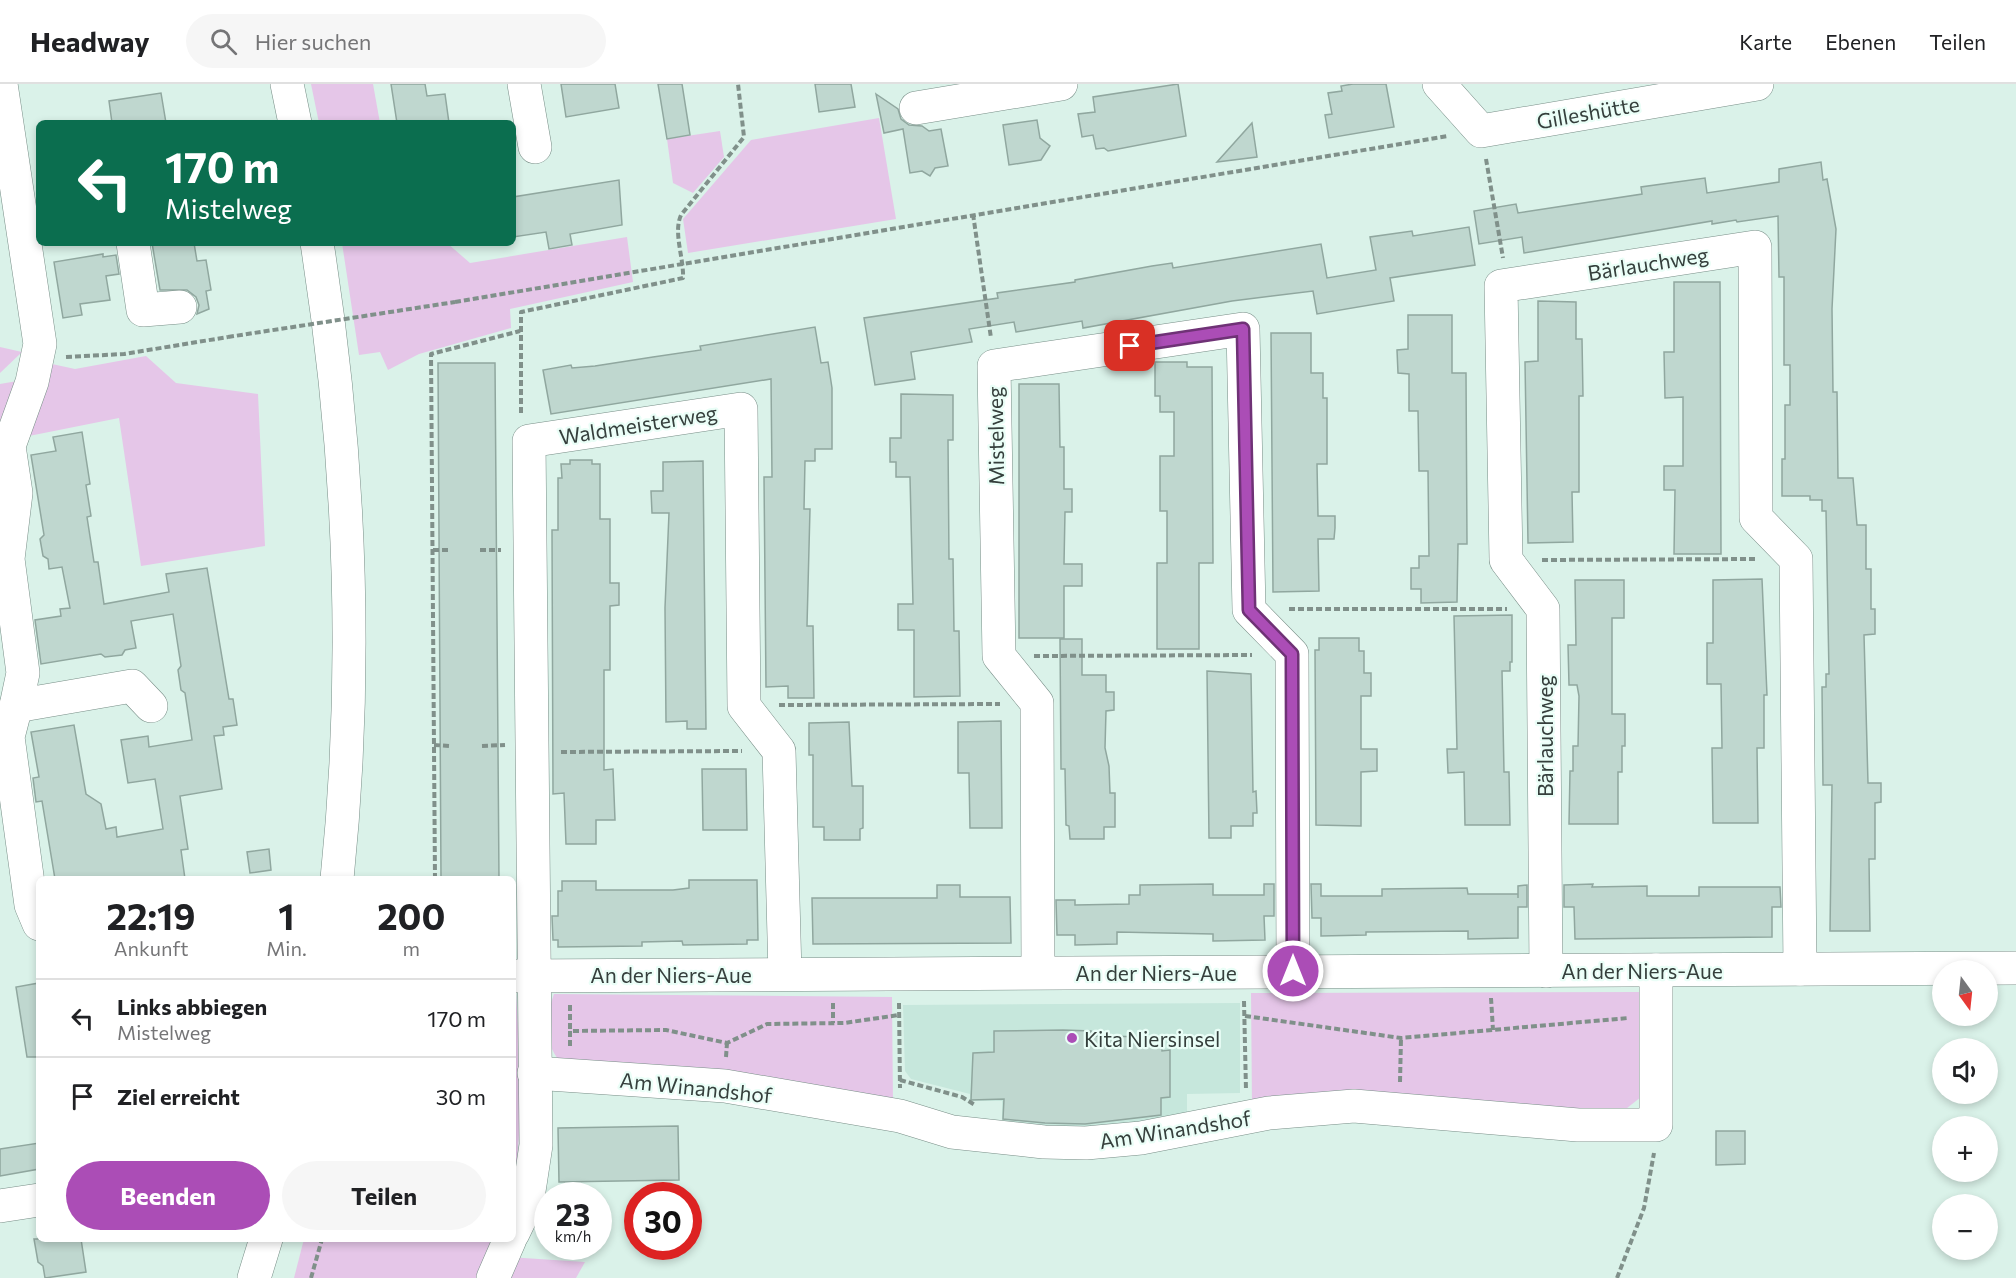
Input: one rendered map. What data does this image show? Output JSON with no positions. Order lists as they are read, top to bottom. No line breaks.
{"streets":{"street":["Gilleshütte","Bärlauchweg","Waldmeisterweg","Mistelweg","An der Niers-Aue","Am Winandshof"]},"crossings":[["Bärlauchweg","An der Niers-Aue"],["Waldmeisterweg","An der Niers-Aue"]],"places":["Kita Niersinsel"],"north":"bottom","page":{"header":"Headway","search":"Hier suchen","nav":["Karte","Ebenen","Teilen"],"turn":["170 m","Mistelweg"],"eta":["22:19","Ankunft","1","Min.","200","m"],"map_buttons":["+","−"],"list":[{"name":"Links abbiegen","note":"Mistelweg","value":"170 m"},{"name":"Ziel erreicht","value":"30 m"}],"buttons":["Beenden","Teilen"],"speed":"23 km/h","limit":"30"}}
